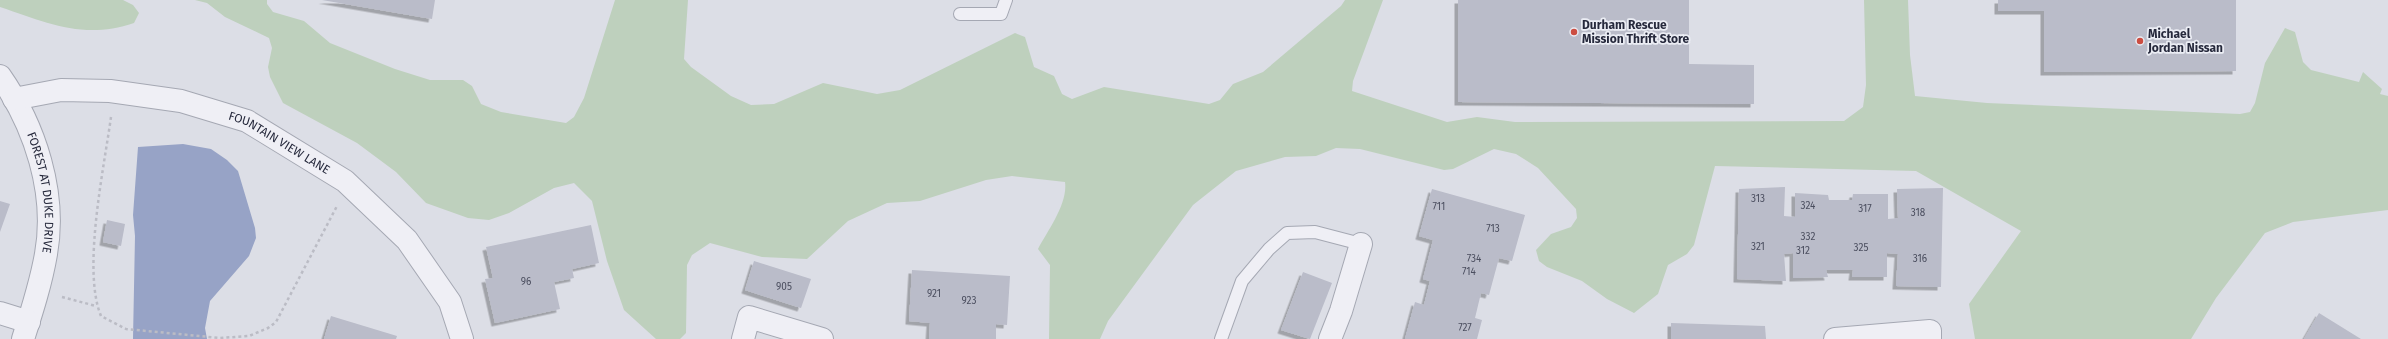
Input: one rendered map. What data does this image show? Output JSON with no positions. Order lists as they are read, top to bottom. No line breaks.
{"streets":{"street":["FOUNTAIN VIEW LANE","FOREST AT DUKE DRIVE"]},"crossings":[["FOUNTAIN VIEW LANE","FOREST AT DUKE DRIVE"]],"places":["Durham Rescue Mission Thrift Store","Michael Jordan Nissan"],"house_numbers":["313","324","711","317","318","713","332","321","325","312","734","316","714","96","905","921","923","727"]}
